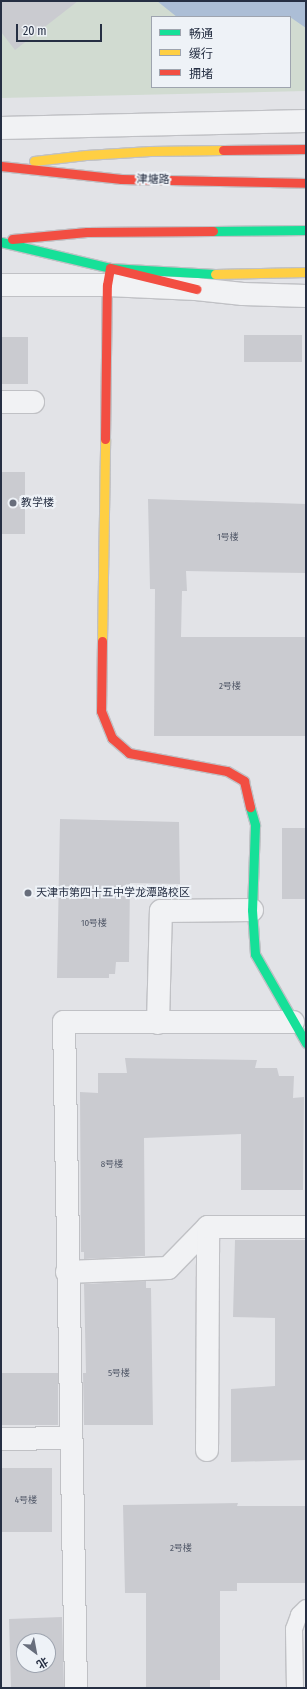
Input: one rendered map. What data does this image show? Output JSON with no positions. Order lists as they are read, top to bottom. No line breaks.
{"streets":{"main road":["津塘路"]},"places":["教学楼","天津市第四十五中学龙潭路校区"],"house_numbers":["1号楼","2号楼","10号楼","8号楼","5号楼","4号楼","2号楼"],"legend":["畅通","缓行","拥堵"],"scale_bar":"20 m","north":"bottom right"}
